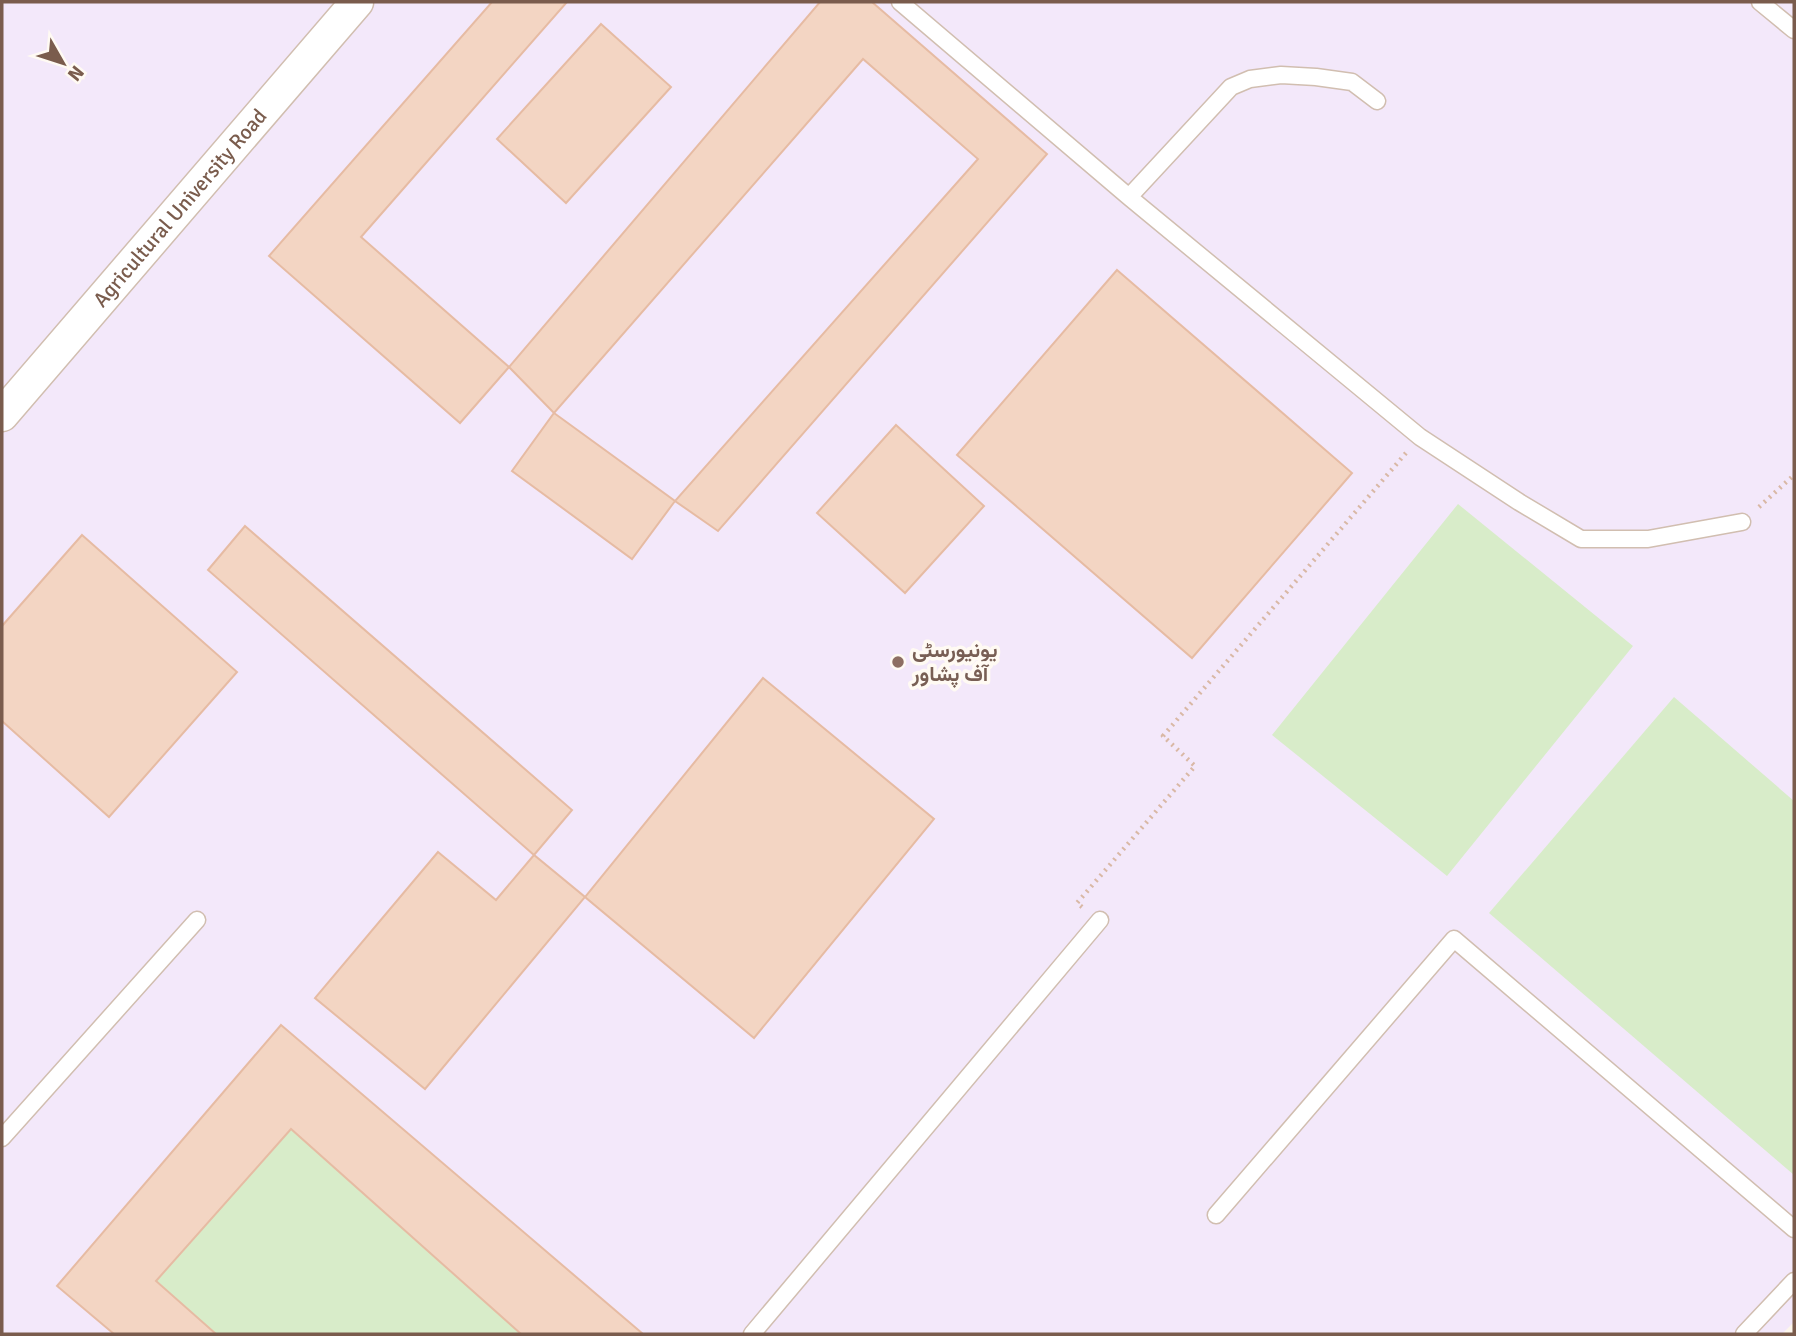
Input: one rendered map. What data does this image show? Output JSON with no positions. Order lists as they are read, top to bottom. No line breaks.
{"streets":{"street":["Agricultural University Road"]},"places":["یونیورسٹی آف پشاور"],"north":"bottom right"}
